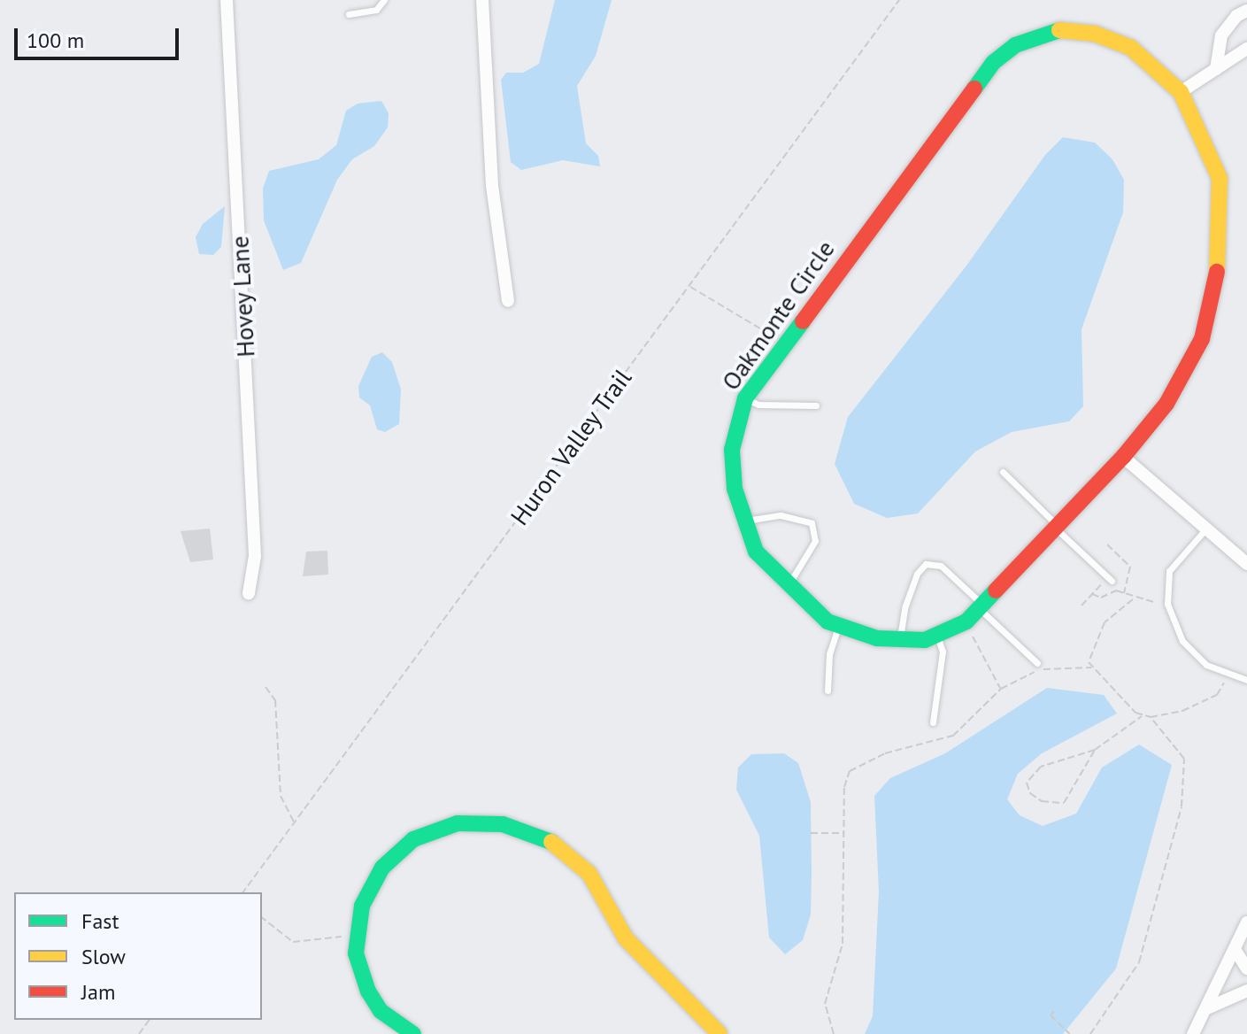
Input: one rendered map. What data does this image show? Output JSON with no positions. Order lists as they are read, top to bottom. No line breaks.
{"streets":{"street":["Hovey Lane","Oakmonte Circle"],"path":["Huron Valley Trail"]},"legend":["Fast","Slow","Jam"],"scale_bar":"100 m"}
